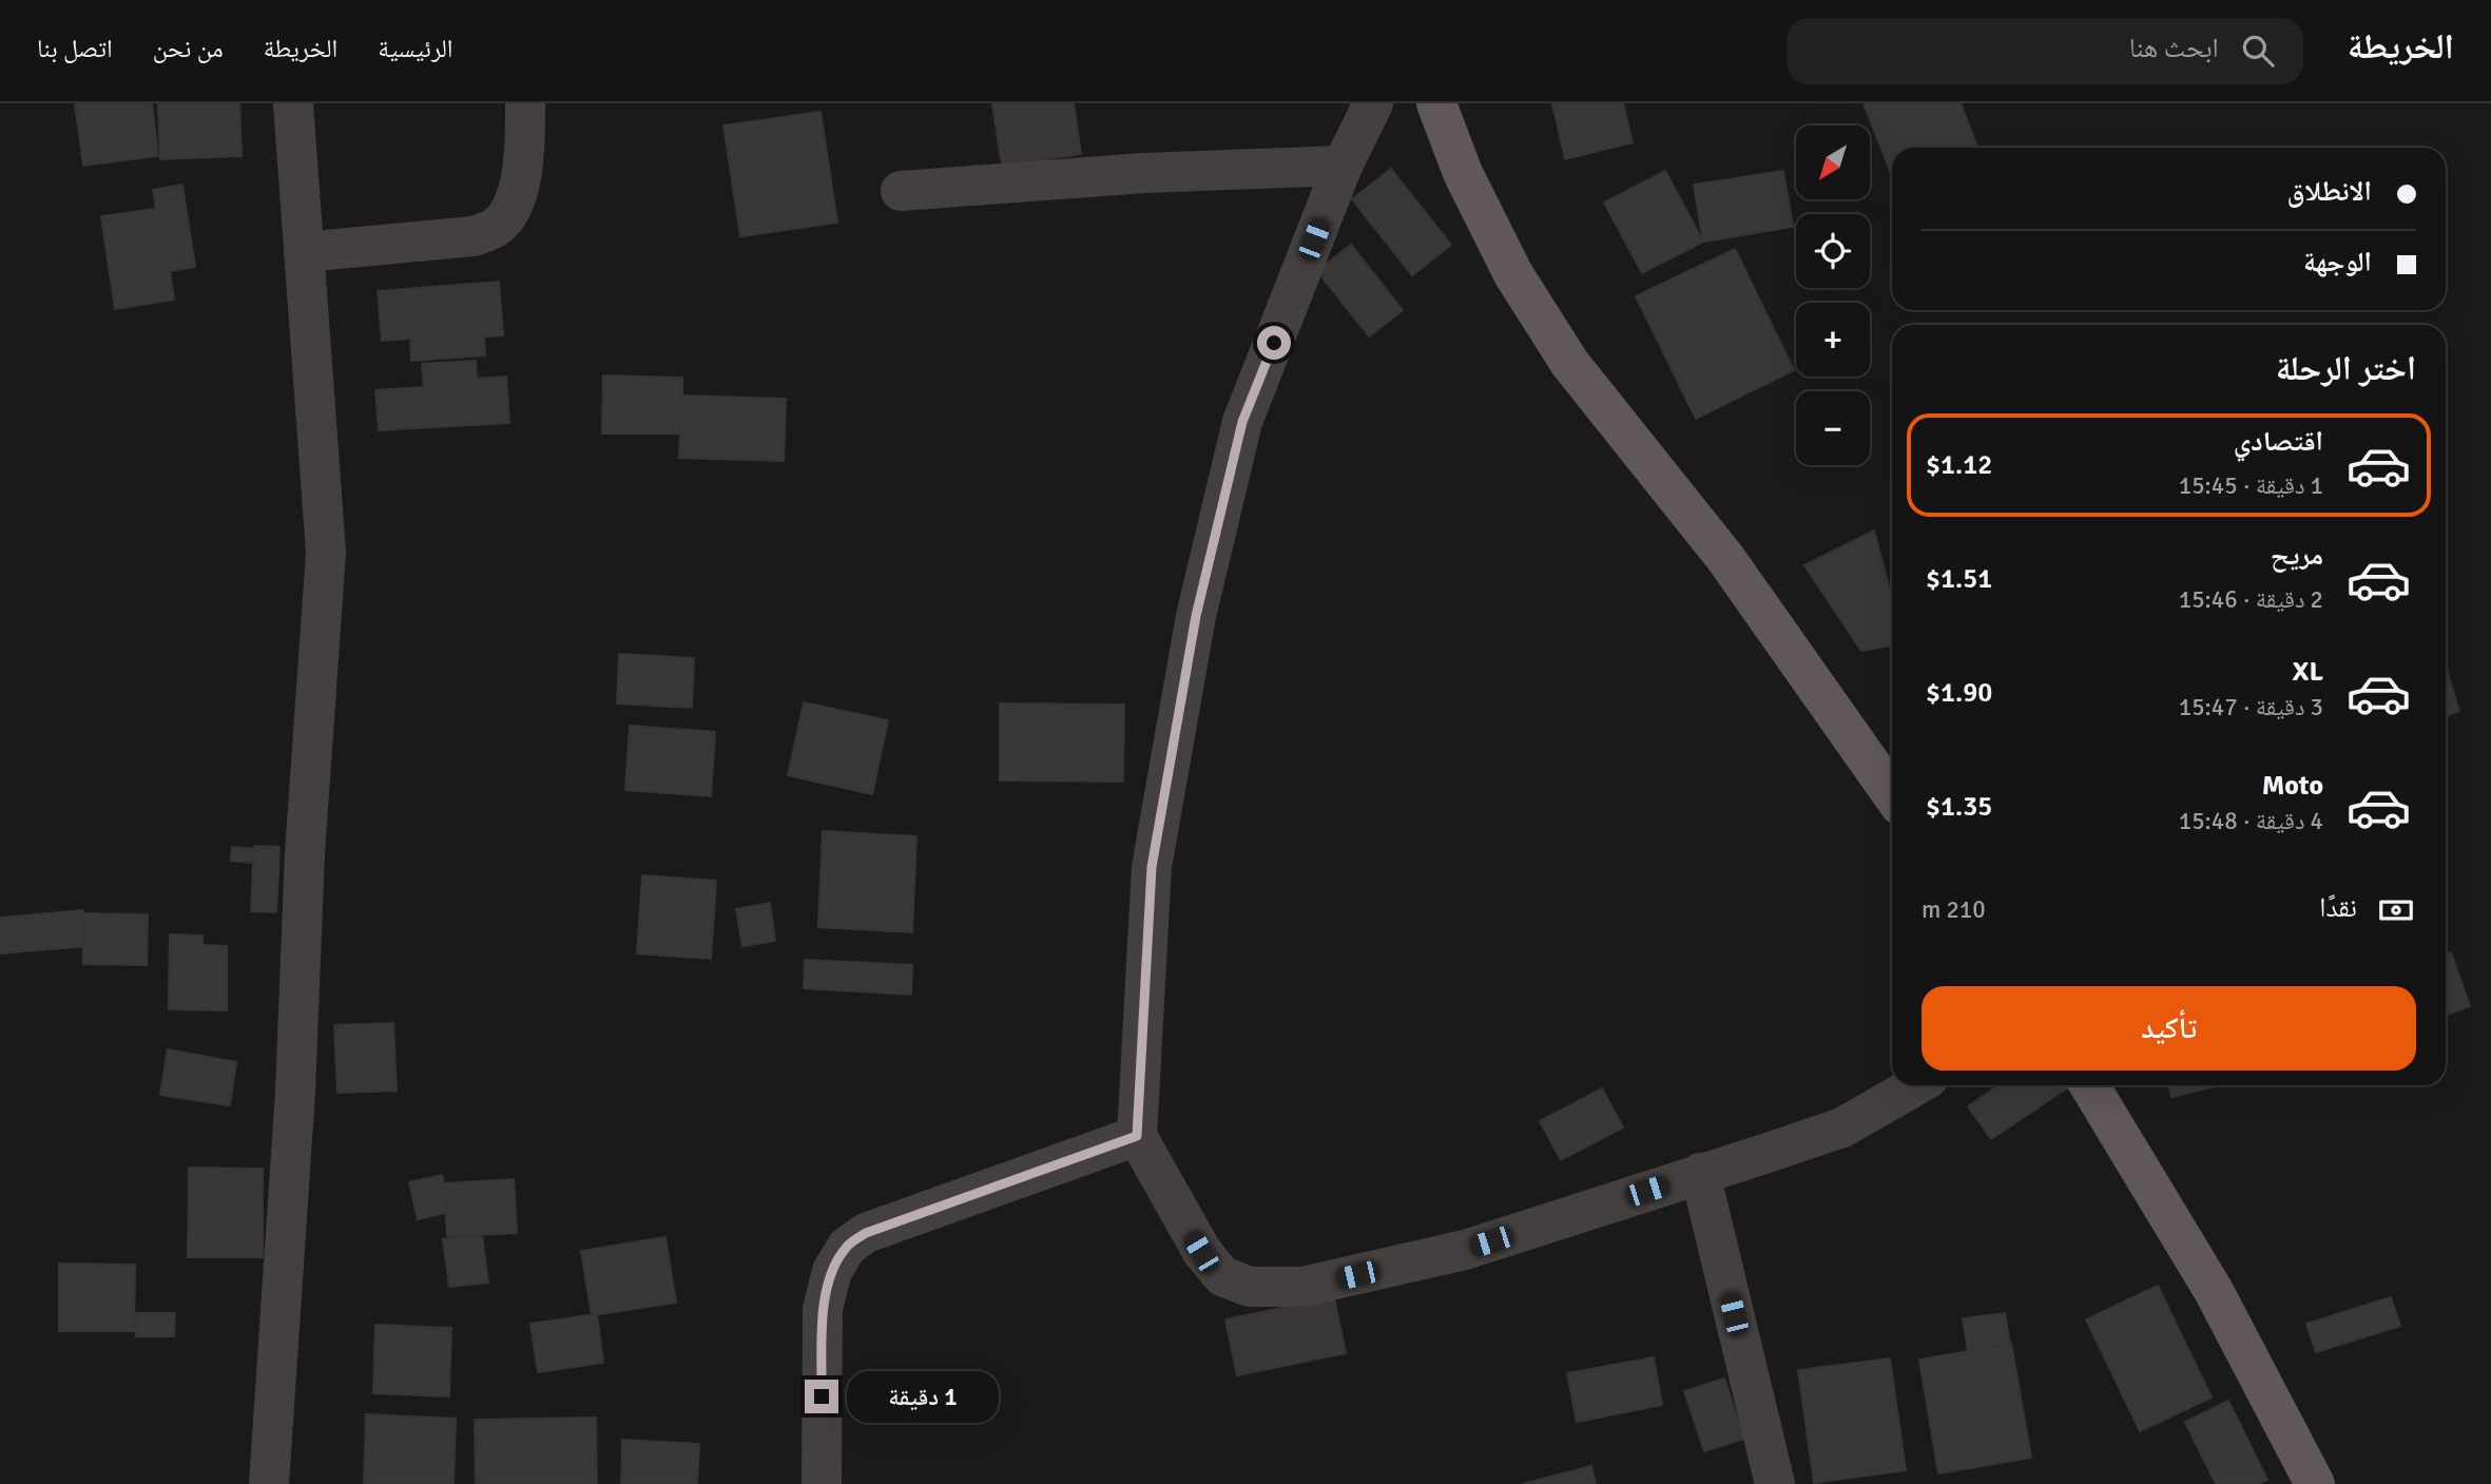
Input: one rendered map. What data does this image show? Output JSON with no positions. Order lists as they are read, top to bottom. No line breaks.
{"north":"bottom left","page":{"header":"الخريطة","search":"ابحث هنا","nav":["الرئيسية","الخريطة","من نحن","اتصل بنا"],"map_buttons":["+","−"],"banner":["الانطلاق","الوجهة"],"heading":"اختر الرحلة","list":[{"name":"اقتصادي","note":"1 دقيقة · 15:45","value":"$1.12"},{"name":"مريح","note":"2 دقيقة · 15:46","value":"$1.51"},{"name":"XL","note":"3 دقيقة · 15:47","value":"$1.90"},{"name":"Moto","note":"4 دقيقة · 15:48","value":"$1.35"}],"pay":["نقدًا","210 m"],"buttons":"تأكيد","bubble":"1 دقيقة"}}
